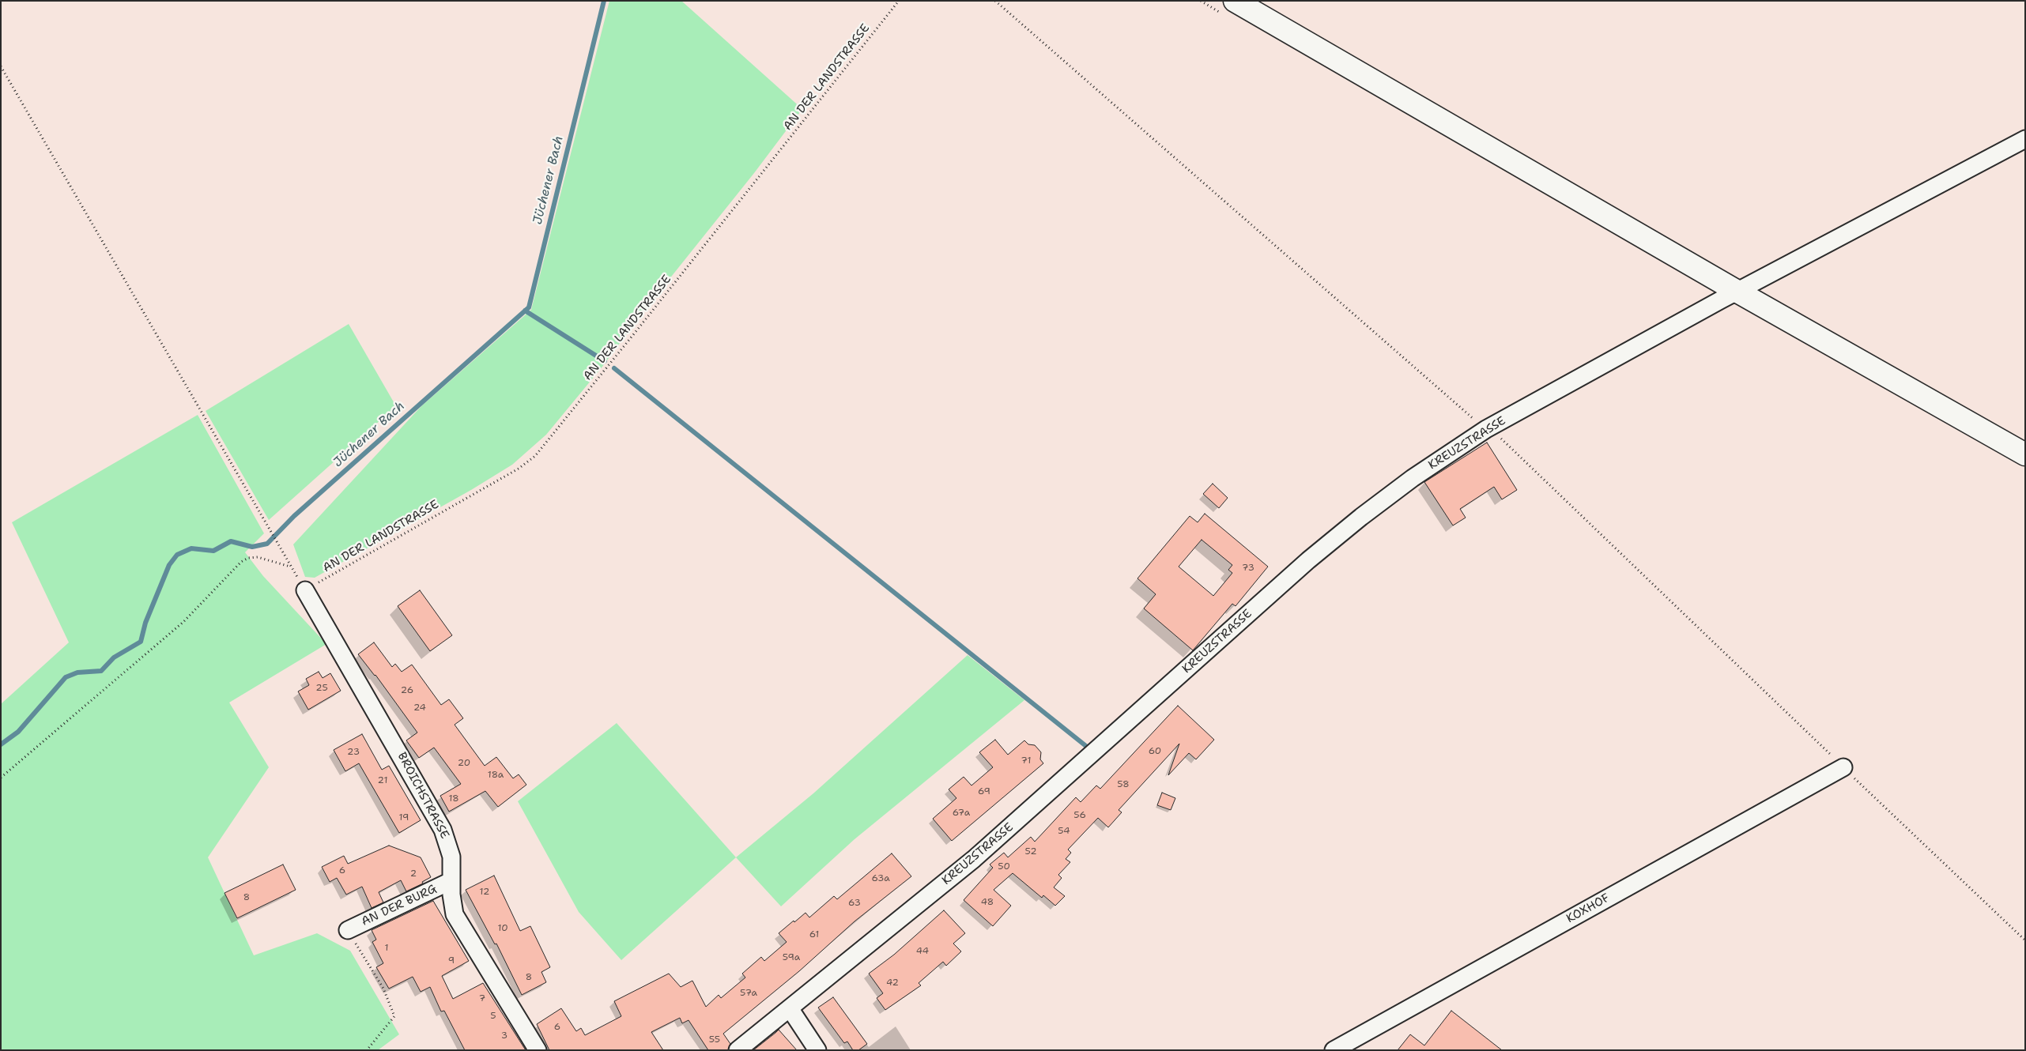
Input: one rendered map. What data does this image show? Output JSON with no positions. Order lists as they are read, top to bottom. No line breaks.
{"streets":{"street":["KREUZSTRASSE","BROICHSTRASSE","AN DER BURG","KOXHOF"],"path":["AN DER LANDSTRASSE"]},"crossings":[["AN DER LANDSTRASSE","BROICHSTRASSE"],["BROICHSTRASSE","AN DER BURG"]],"water":["Jüchener Bach"],"house_numbers":["73","25","26","24","60","23","71","20","18a","21","58","69","18","67a","56","19","54","52","50","6","2","63a","12","8","48","63","10","61","1","44","59a","9","8","42","57a","7","5","6","3","55"]}
